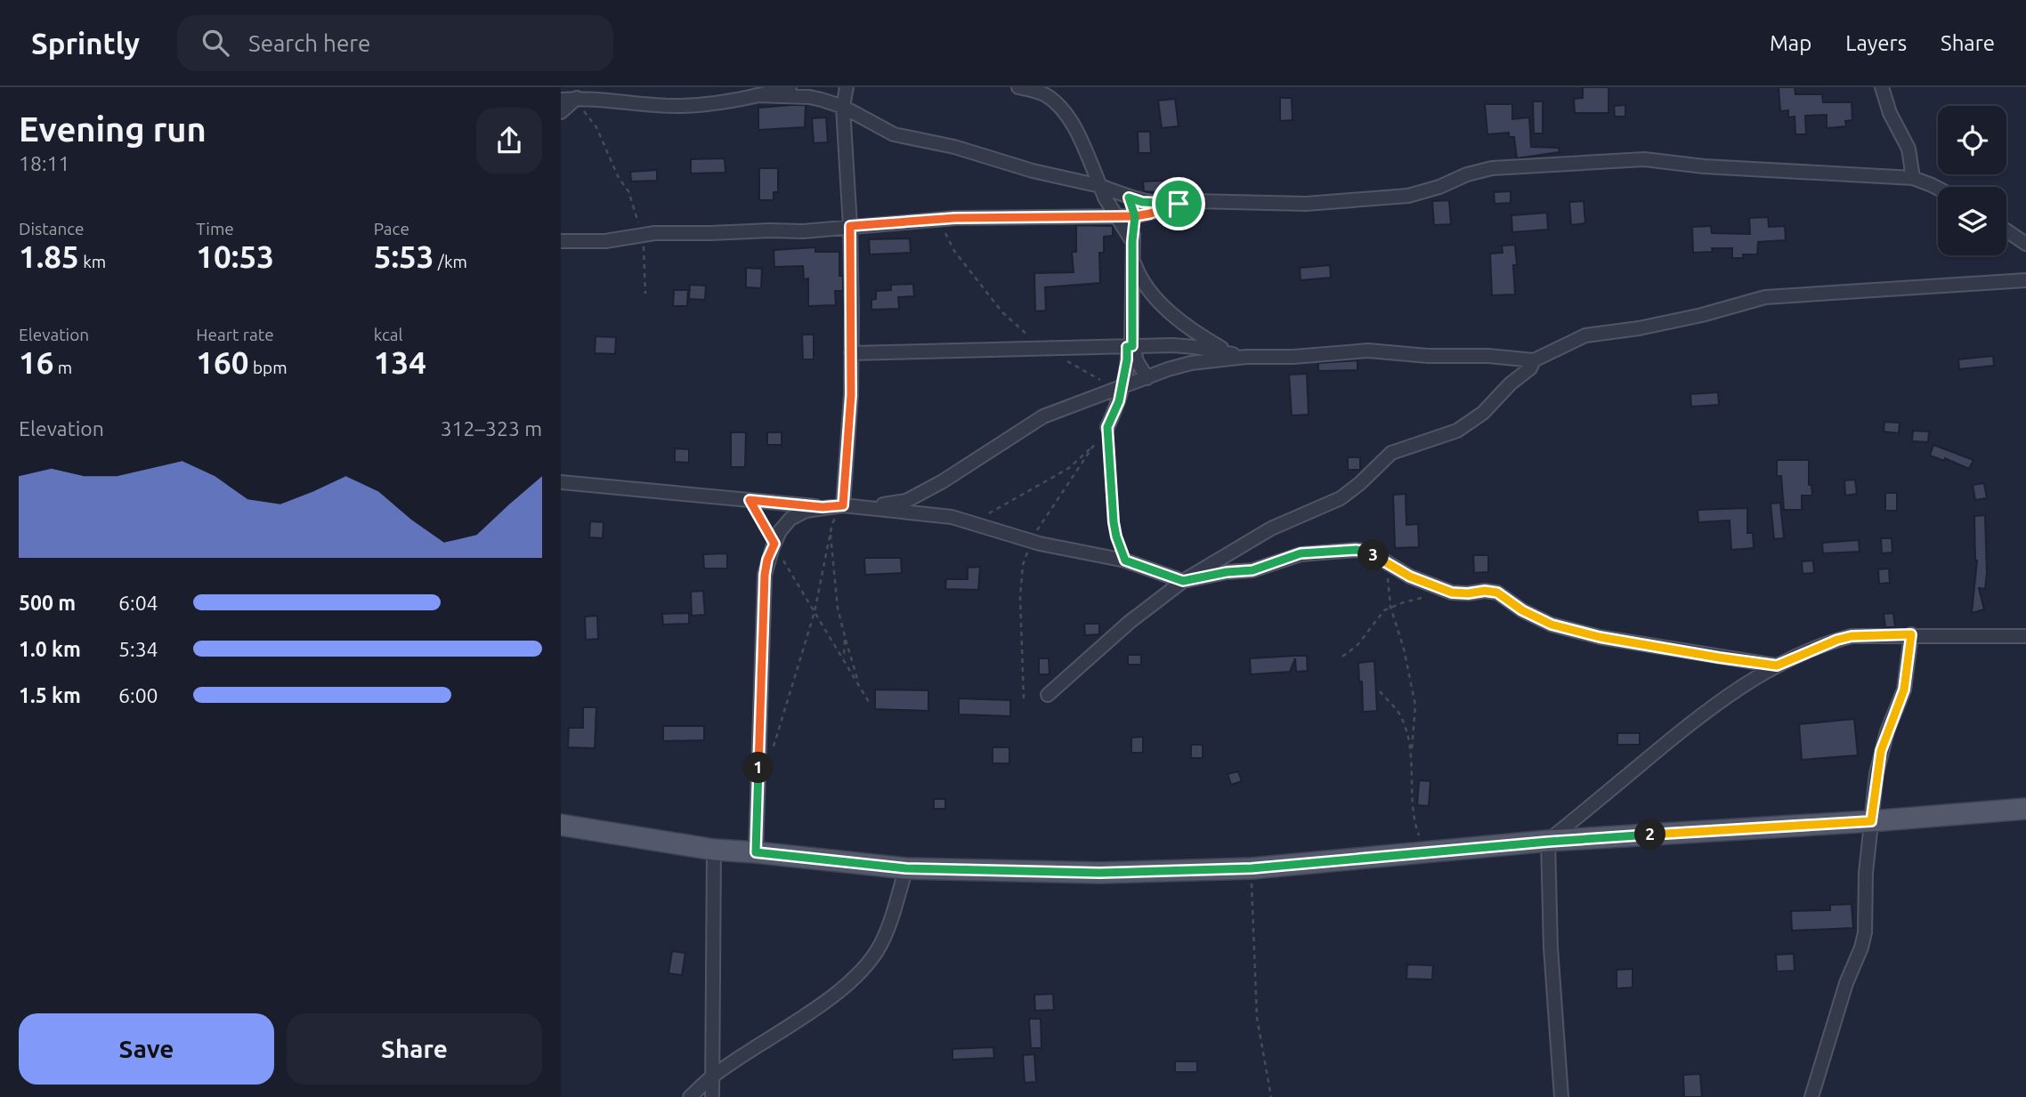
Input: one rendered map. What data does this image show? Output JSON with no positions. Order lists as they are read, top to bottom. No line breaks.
{"page":{"header":"Sprintly","search":"Search here","nav":["Map","Layers","Share"],"heading":["Evening run","18:11"],"stats":[["Distance","1.85 km"],["Time","10:53"],["Pace","5:53 /km"],["Elevation","16 m"],["Heart rate","160 bpm"],["kcal","134"]],"chart":["Elevation","312–323 m"],"pins":["3","1","2"],"list":[{"name":"500 m","note":"6:04"},{"name":"1.0 km","note":"5:34"},{"name":"1.5 km","note":"6:00"}],"buttons":["Save","Share"]}}
